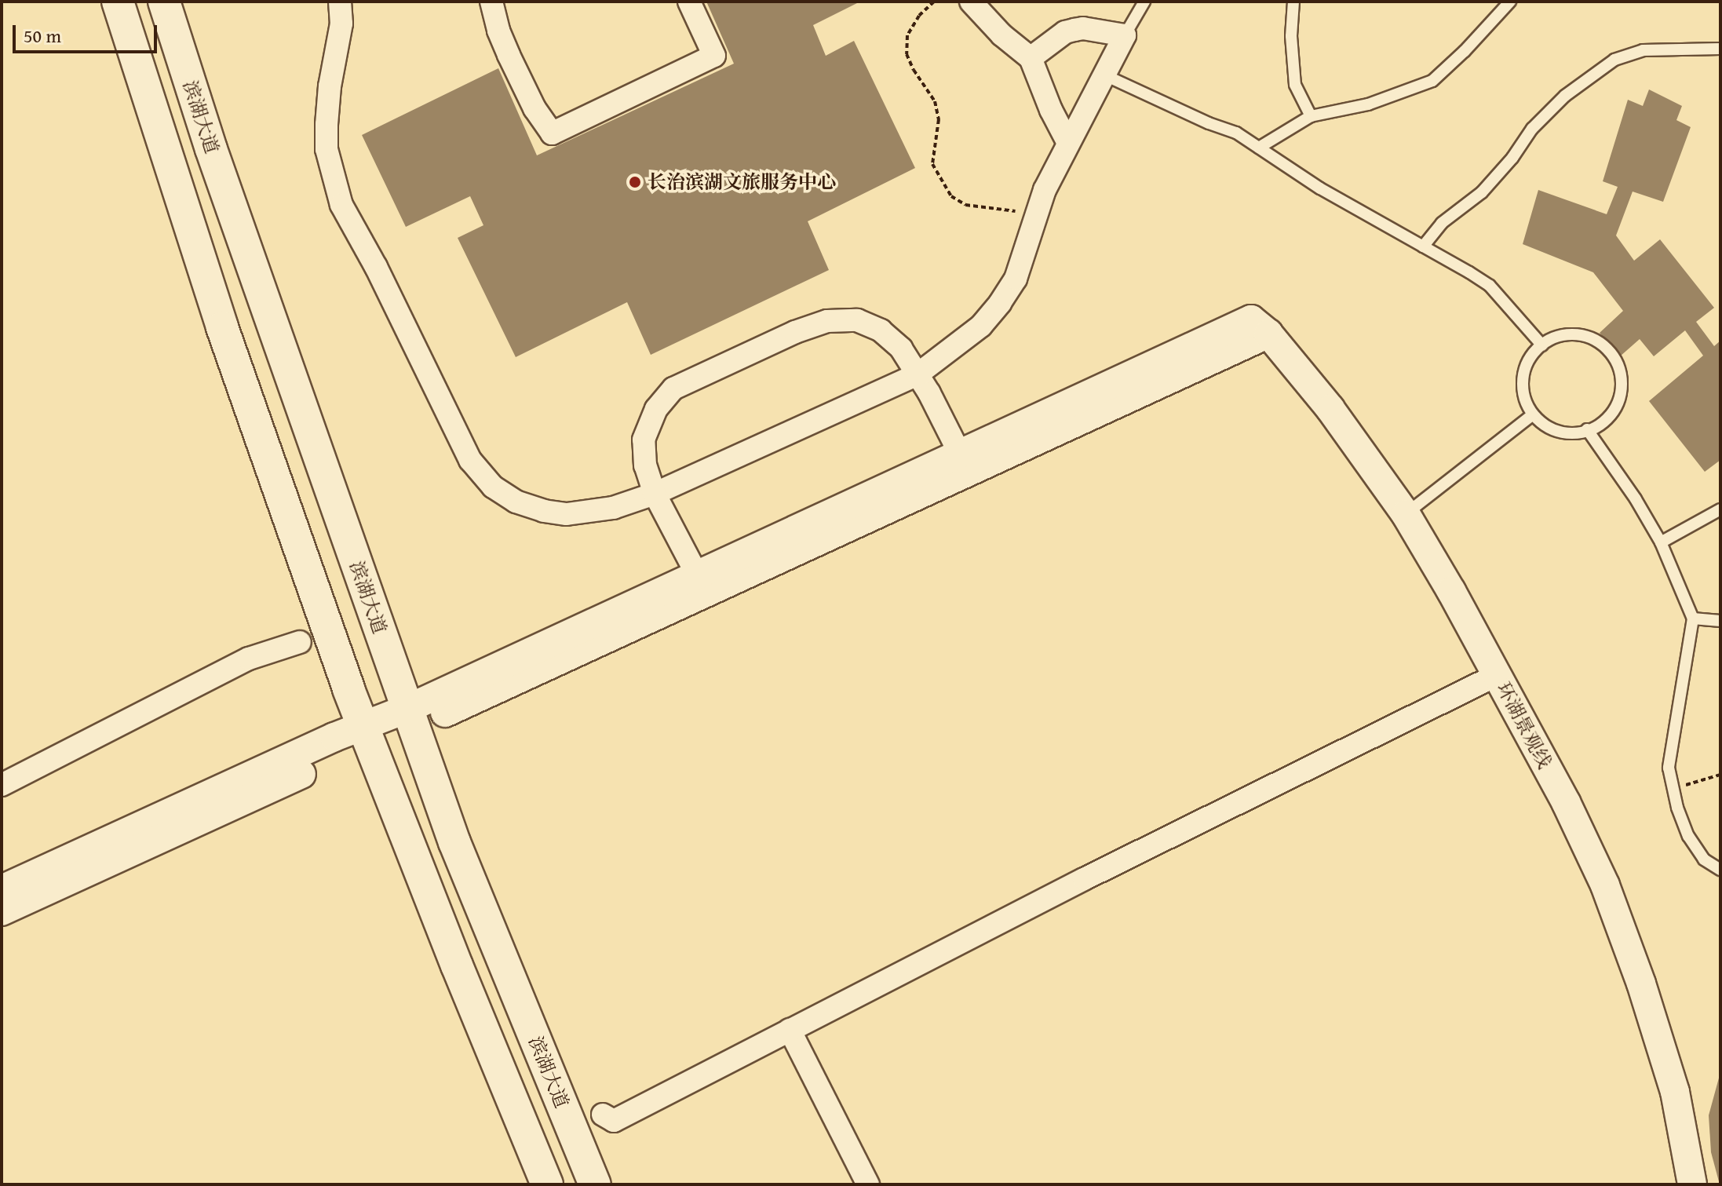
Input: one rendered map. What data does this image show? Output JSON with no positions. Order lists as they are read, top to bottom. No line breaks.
{"streets":{"main road":["滨湖大道"],"street":["环湖景观线"]},"places":["长治滨湖文旅服务中心"],"scale_bar":"50 m"}
